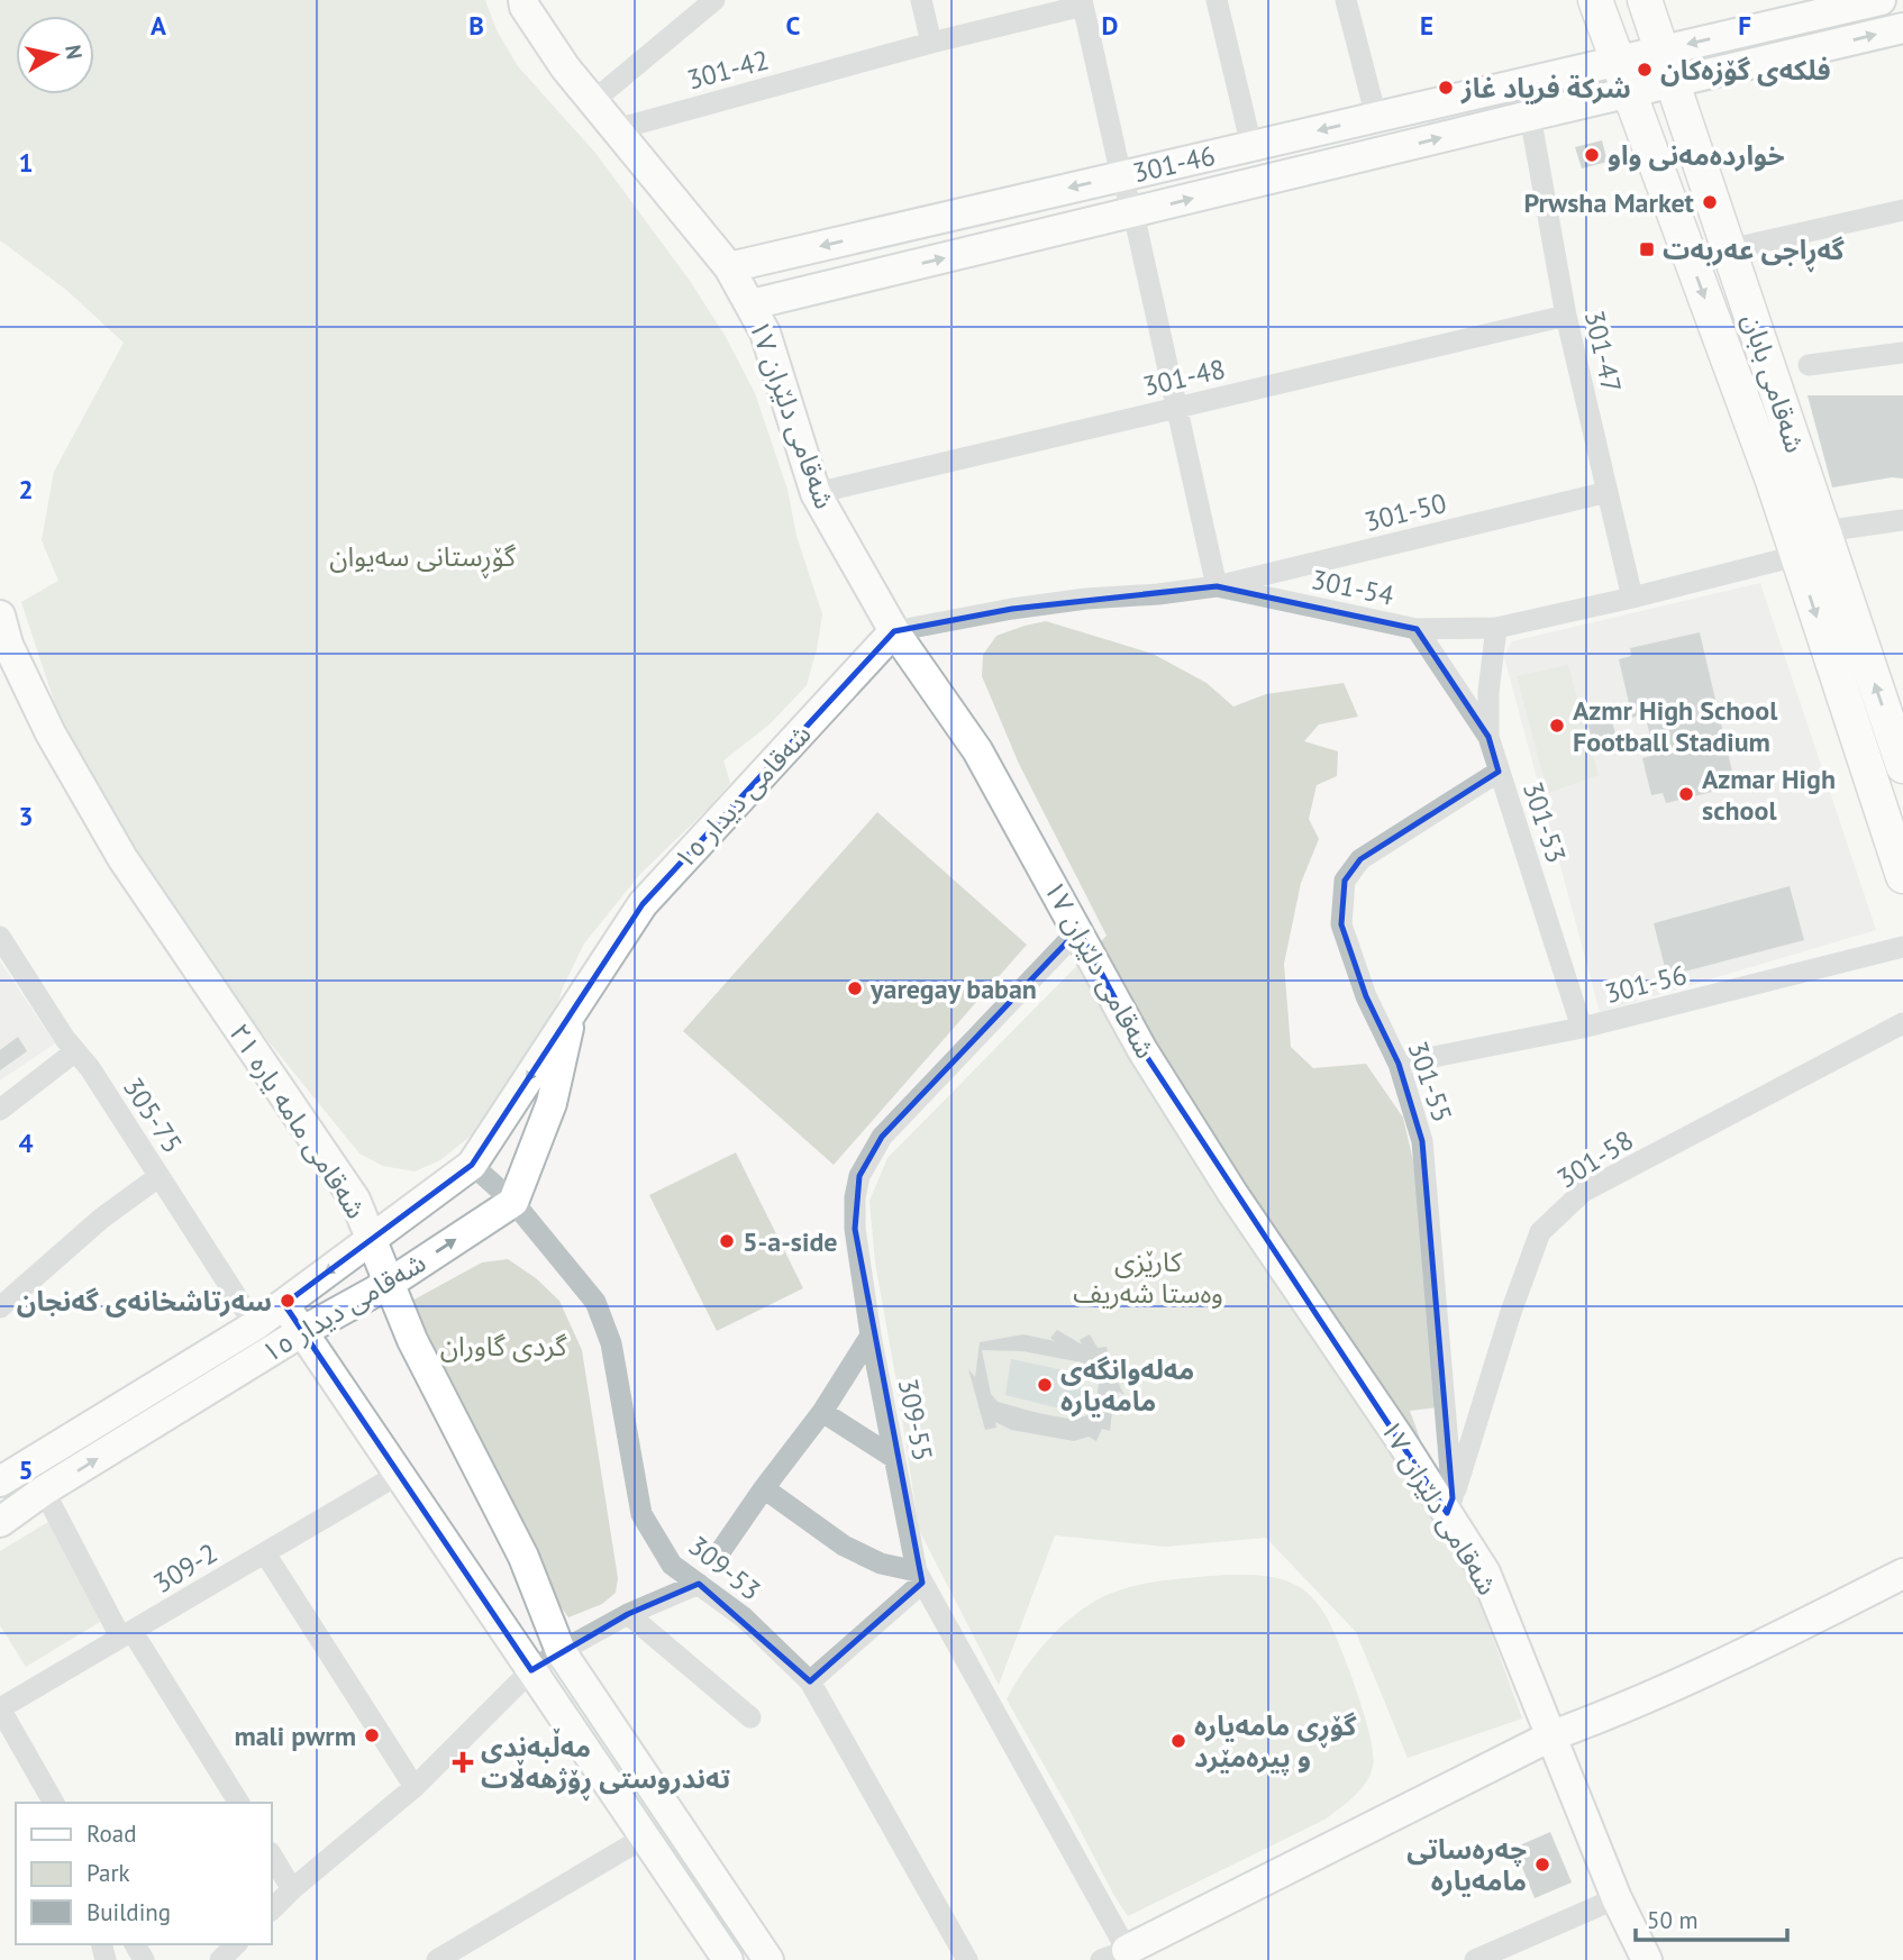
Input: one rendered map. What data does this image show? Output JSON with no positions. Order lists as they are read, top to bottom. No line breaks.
{"streets":{"main road":["301-46","شەقامی بابان","شەقامی دلێران ١٧","شەقامی دیدار ١٥","شەقامی مامە یارە ٢١"],"street":["301-42","301-47","301-48","301-50","301-54","301-53","301-56","301-55","305-75","301-58","309-55","309-2","309-53"]},"crossings":[["301-42","شەقامی دلێران ١٧"],["301-46","301-47"],["301-46","شەقامی بابان"],["301-46","شەقامی دلێران ١٧"],["301-47","301-48"],["301-47","301-50"],["301-47","301-54"],["301-48","شەقامی دلێران ١٧"],["شەقامی دلێران ١٧","301-54"],["شەقامی دلێران ١٧","شەقامی دیدار ١٥"],["شەقامی دلێران ١٧","301-55"],["شەقامی دلێران ١٧","301-58"],["شەقامی دلێران ١٧","309-55"],["301-50","301-54"],["301-54","شەقامی دیدار ١٥"],["301-54","301-53"],["شەقامی دیدار ١٥","305-75"],["شەقامی دیدار ١٥","شەقامی مامە یارە ٢١"],["شەقامی دیدار ١٥","309-53"],["301-53","301-56"],["301-53","301-55"],["301-56","301-55"],["301-55","301-58"]],"parks":["گۆڕستانی سەیوان","کارێزی وەستا شەریف","گردی گاوران"],"places":{"other":["فلکەی گۆزەکان","شرکة فرياد غاز","خواردەمەنی واو","Prwsha Market","Azmr High School Football Stadium","Azmar High school","yaregay baban","5-a-side","سەرتاشخانەی گەنجان","مەلەوانگەی مامەیارە","mali pwrm","گۆڕی مامەیارە و پیرەمێرد","چەرەساتی مامەیارە"],"transit":["گەڕاجی عەربەت"],"health":["مەڵبەندی تەندروستی ڕۆژهەڵات"]},"legend":["Road","Park","Building"],"scale_bar":"50 m","north":"right","grid":{"columns":["A","B","C","D","E","F"],"rows":["1","2","3","4","5"]}}
